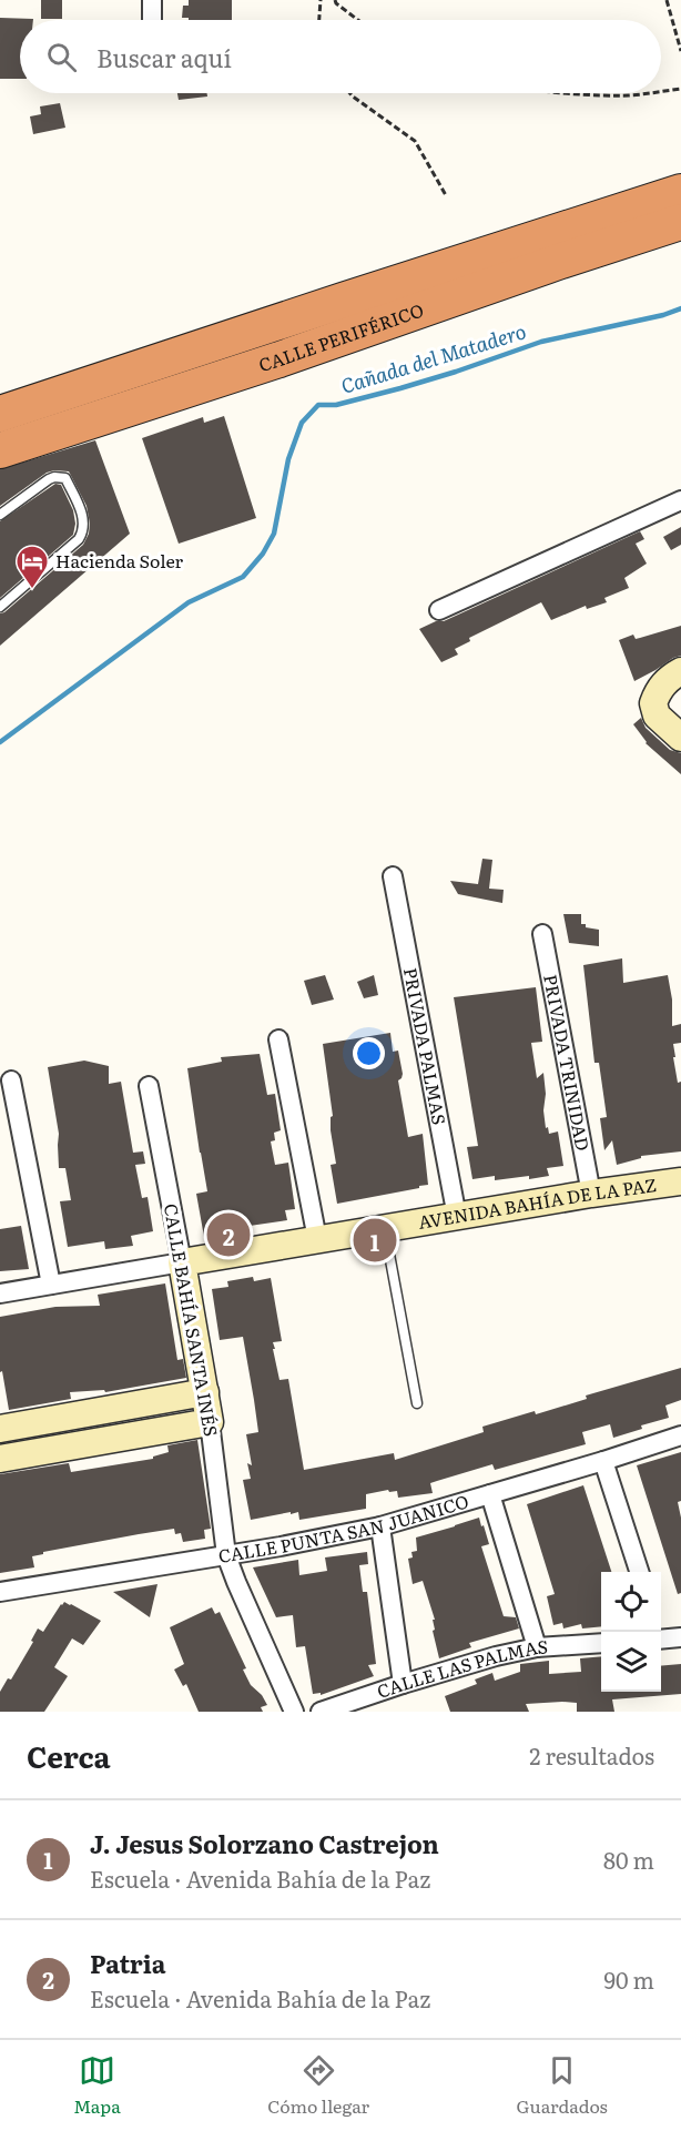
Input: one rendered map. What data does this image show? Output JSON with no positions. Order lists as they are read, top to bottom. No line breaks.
{"streets":{"highway":["CALLE PERIFÉRICO"],"main road":["AVENIDA BAHÍA DE LA PAZ","CALLE BAHÍA SANTA INÉS"],"street":["PRIVADA PALMAS","PRIVADA TRINIDAD","CALLE PUNTA SAN JUANICO","CALLE LAS PALMAS"]},"crossings":[["PRIVADA PALMAS","AVENIDA BAHÍA DE LA PAZ"],["PRIVADA TRINIDAD","AVENIDA BAHÍA DE LA PAZ"],["AVENIDA BAHÍA DE LA PAZ","CALLE BAHÍA SANTA INÉS"],["CALLE BAHÍA SANTA INÉS","CALLE PUNTA SAN JUANICO"]],"water":["Cañada del Matadero"],"places":{"hotel":["Hacienda Soler"]},"page":{"search":"Buscar aquí","pins":["2","1"],"heading":["Cerca","2 resultados"],"list":[{"mark":"1","name":"J. Jesus Solorzano Castrejon","note":"Escuela · Avenida Bahía de la Paz","value":"80 m"},{"mark":"2","name":"Patria","note":"Escuela · Avenida Bahía de la Paz","value":"90 m"}],"nav":["Mapa","Cómo llegar","Guardados"]}}
